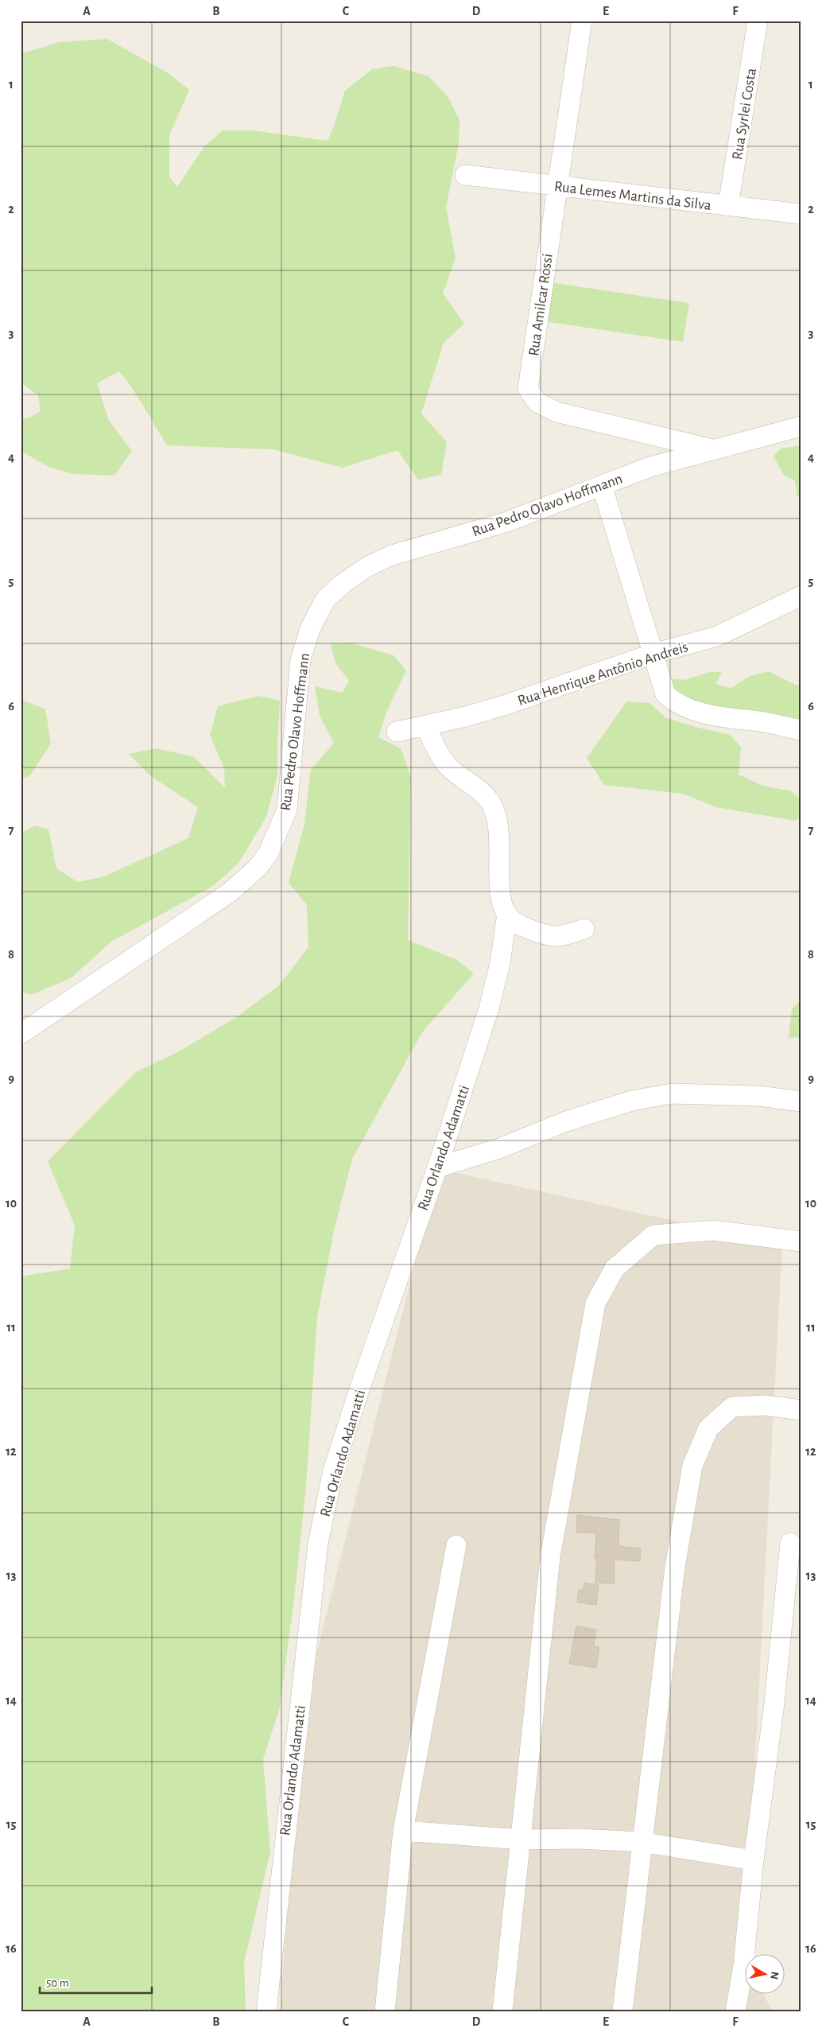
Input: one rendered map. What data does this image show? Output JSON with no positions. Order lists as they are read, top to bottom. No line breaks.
{"streets":{"street":["Rua Syrlei Costa","Rua Lemes Martins da Silva","Rua Amilcar Rossi","Rua Pedro Olavo Hoffmann","Rua Henrique Antônio Andreis","Rua Orlando Adamatti"]},"crossings":[["Rua Syrlei Costa","Rua Lemes Martins da Silva"],["Rua Lemes Martins da Silva","Rua Amilcar Rossi"],["Rua Amilcar Rossi","Rua Pedro Olavo Hoffmann"],["Rua Henrique Antônio Andreis","Rua Orlando Adamatti"]],"scale_bar":"50 m","north":"right","grid":{"columns":["A","B","C","D","E","F"],"rows":["1","2","3","4","5","6","7","8","9","10","11","12","13","14","15","16"]}}
